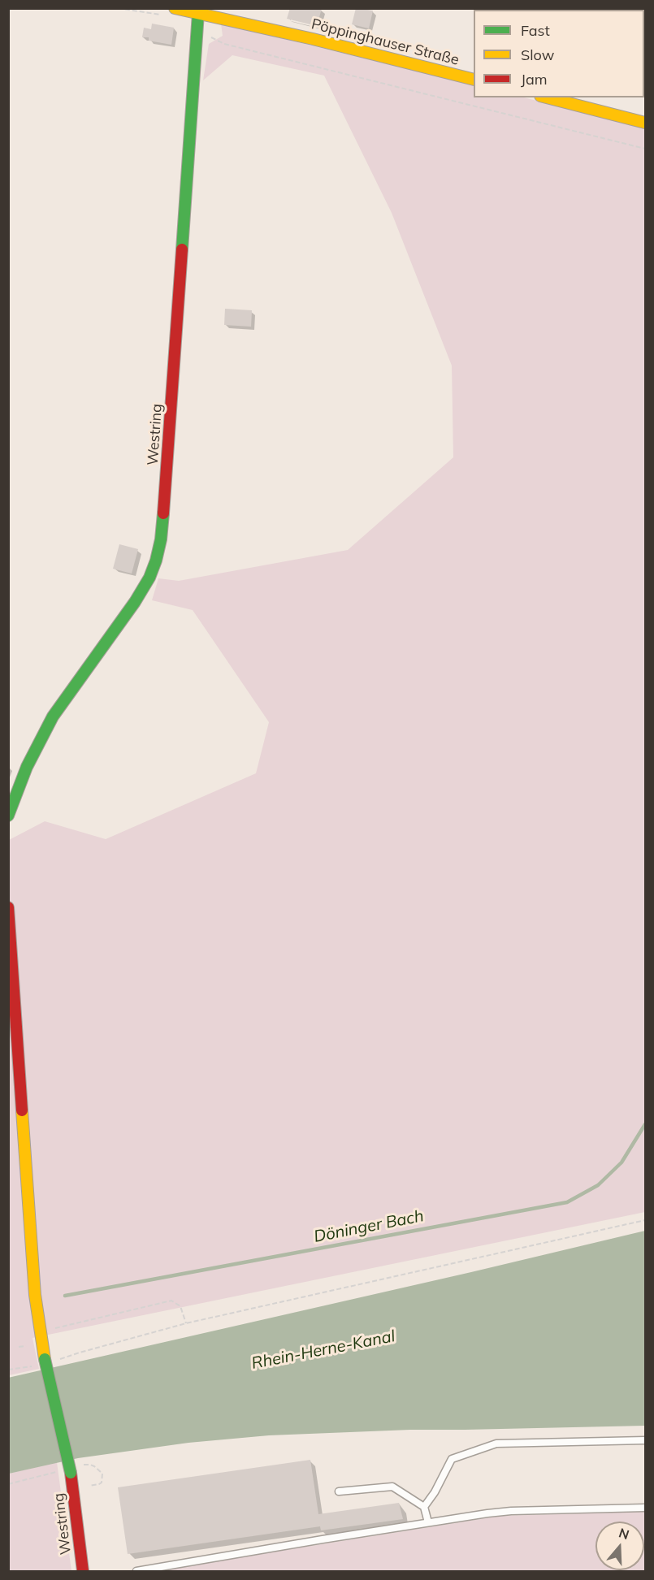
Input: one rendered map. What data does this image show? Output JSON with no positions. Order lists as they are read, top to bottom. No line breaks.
{"streets":{"main road":["Pöppinghauser Straße","Westring"]},"crossings":[["Pöppinghauser Straße","Westring"]],"water":["Döninger Bach","Rhein-Herne-Kanal"],"legend":["Fast","Slow","Jam"],"north":"top"}
